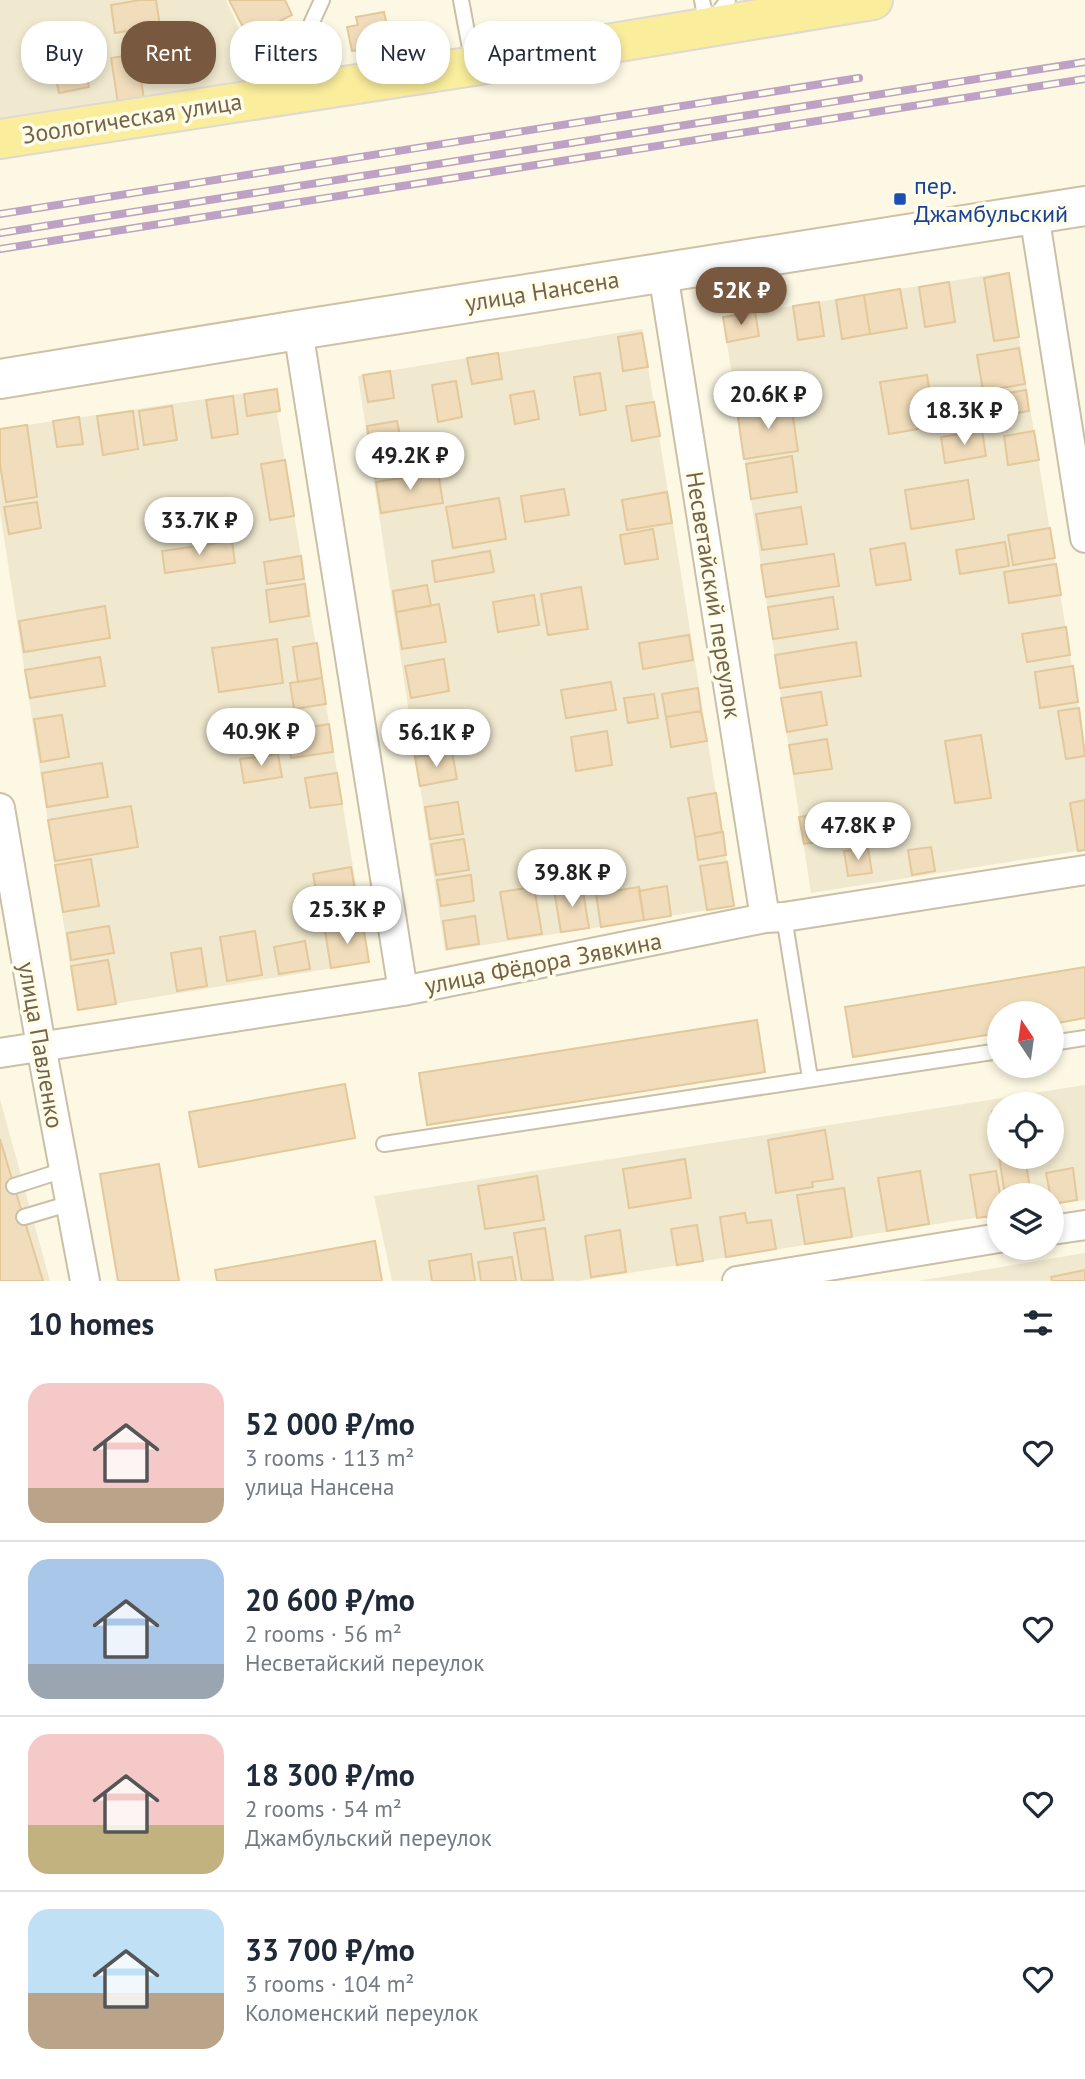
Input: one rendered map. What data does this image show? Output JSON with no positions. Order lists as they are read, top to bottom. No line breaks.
{"streets":{"main road":["Зоологическая улица","улица Нансена"],"street":["Несветайский переулок","улица Фёдора Зявкина","улица Павленко"]},"crossings":[["улица Нансена","Несветайский переулок"],["Несветайский переулок","улица Фёдора Зявкина"],["улица Фёдора Зявкина","улица Павленко"]],"places":{"transit":["пер. Джамбульский"]},"north":"top","page":{"chip":["Buy","Rent","Filters","New","Apartment"],"price":["52K ₽","20.6K ₽","18.3K ₽","49.2K ₽","33.7K ₽","40.9K ₽","56.1K ₽","47.8K ₽","39.8K ₽","25.3K ₽"],"heading":"10 homes","list":[{"name":"52 000 ₽/mo","note":"3 rooms · 113 m² · улица Нансена"},{"name":"20 600 ₽/mo","note":"2 rooms · 56 m² · Несветайский переулок"},{"name":"18 300 ₽/mo","note":"2 rooms · 54 m² · Джамбульский переулок"},{"name":"33 700 ₽/mo","note":"3 rooms · 104 m² · Коломенский переулок"}]}}
